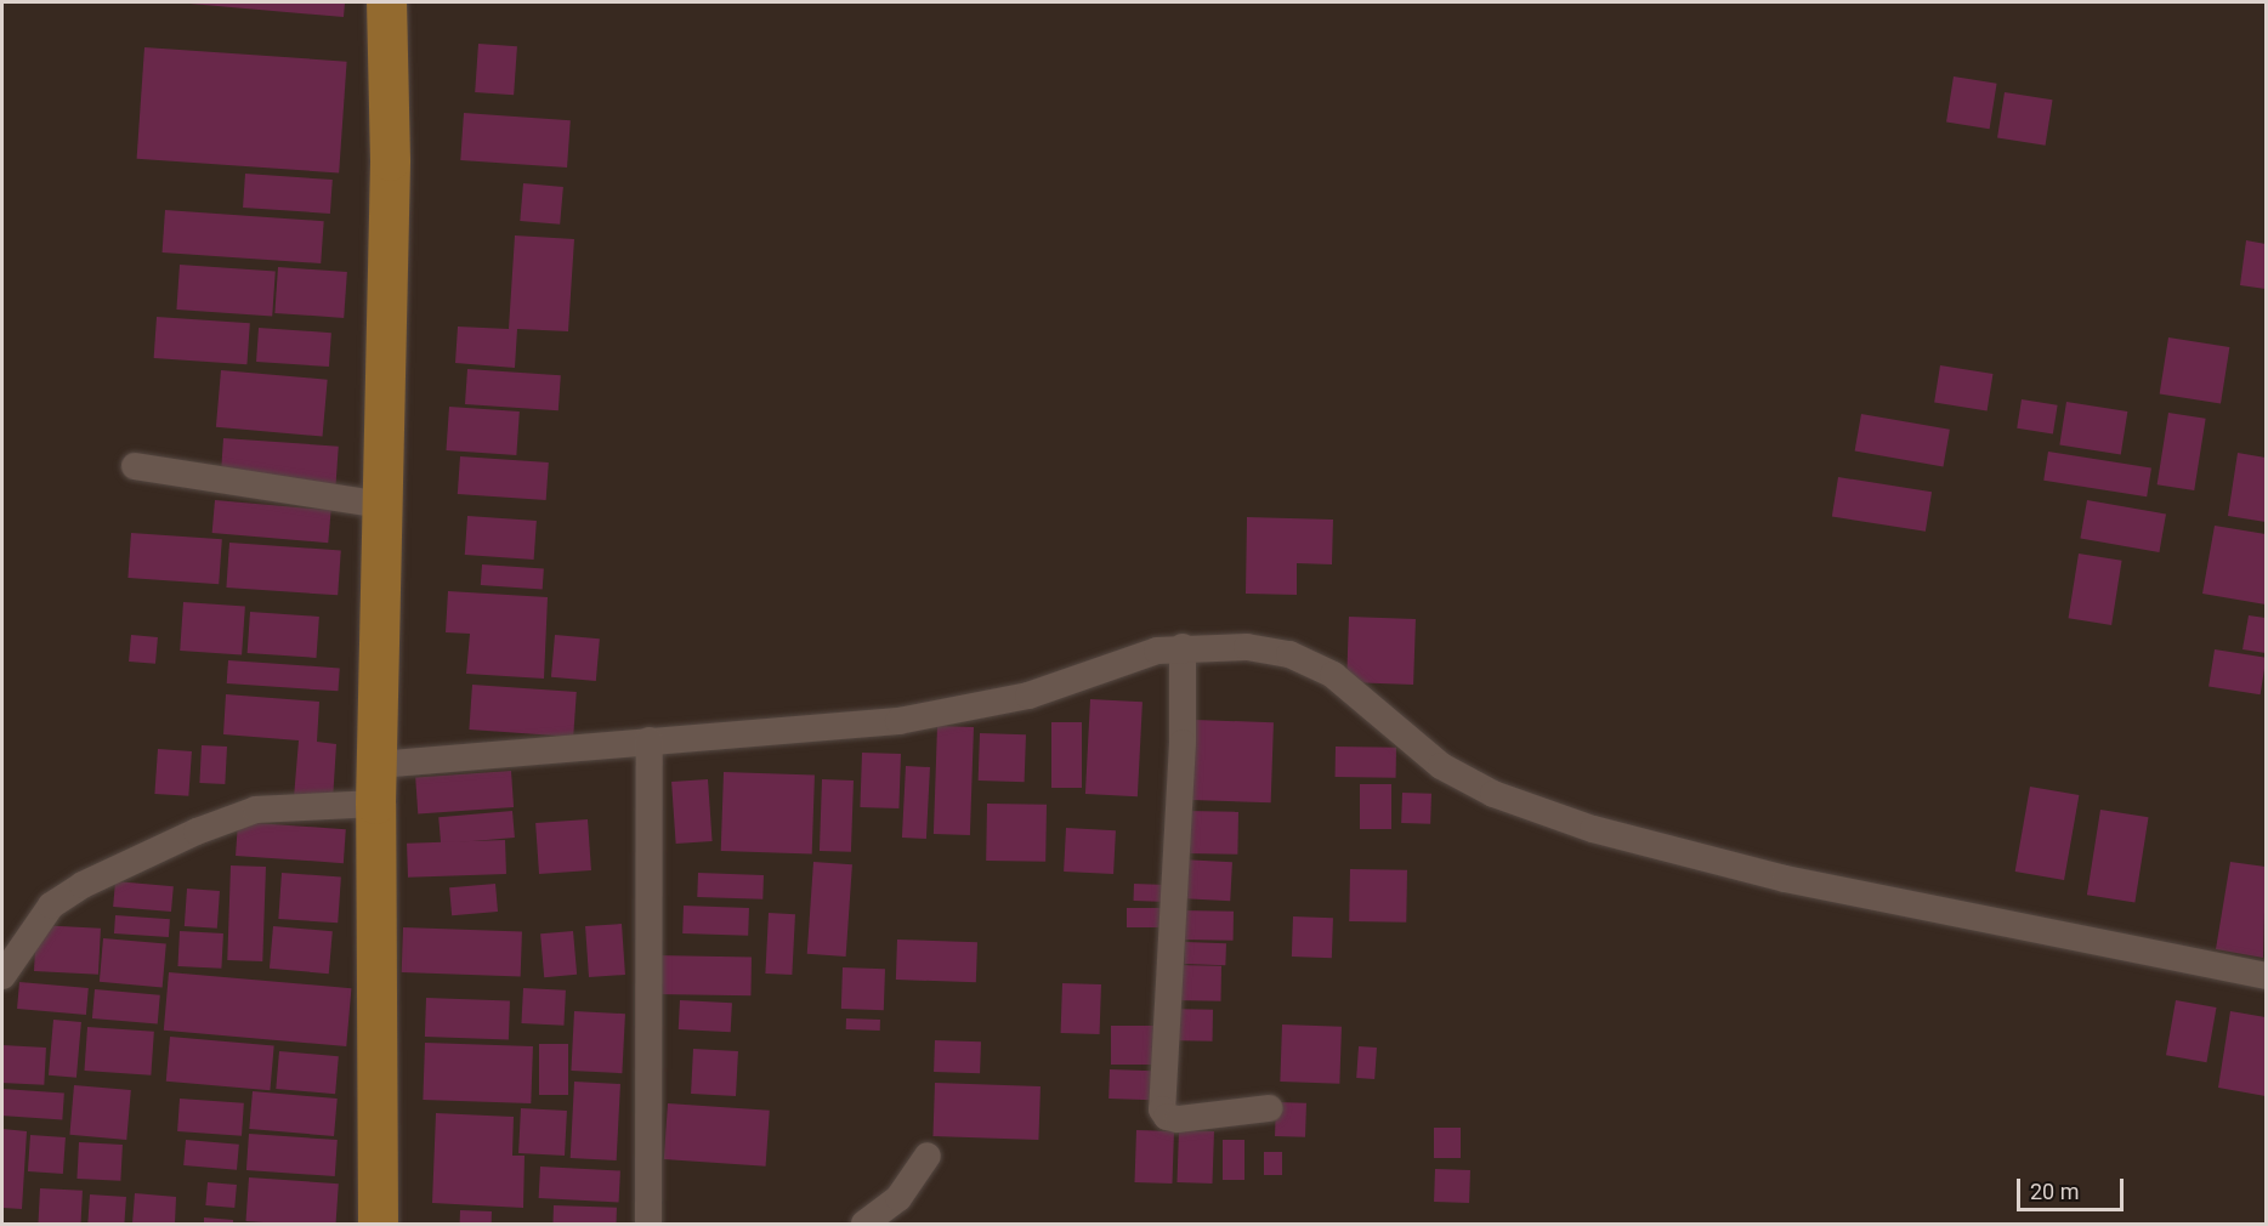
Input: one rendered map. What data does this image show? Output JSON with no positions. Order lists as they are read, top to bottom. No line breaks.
{"scale_bar":"20 m"}
